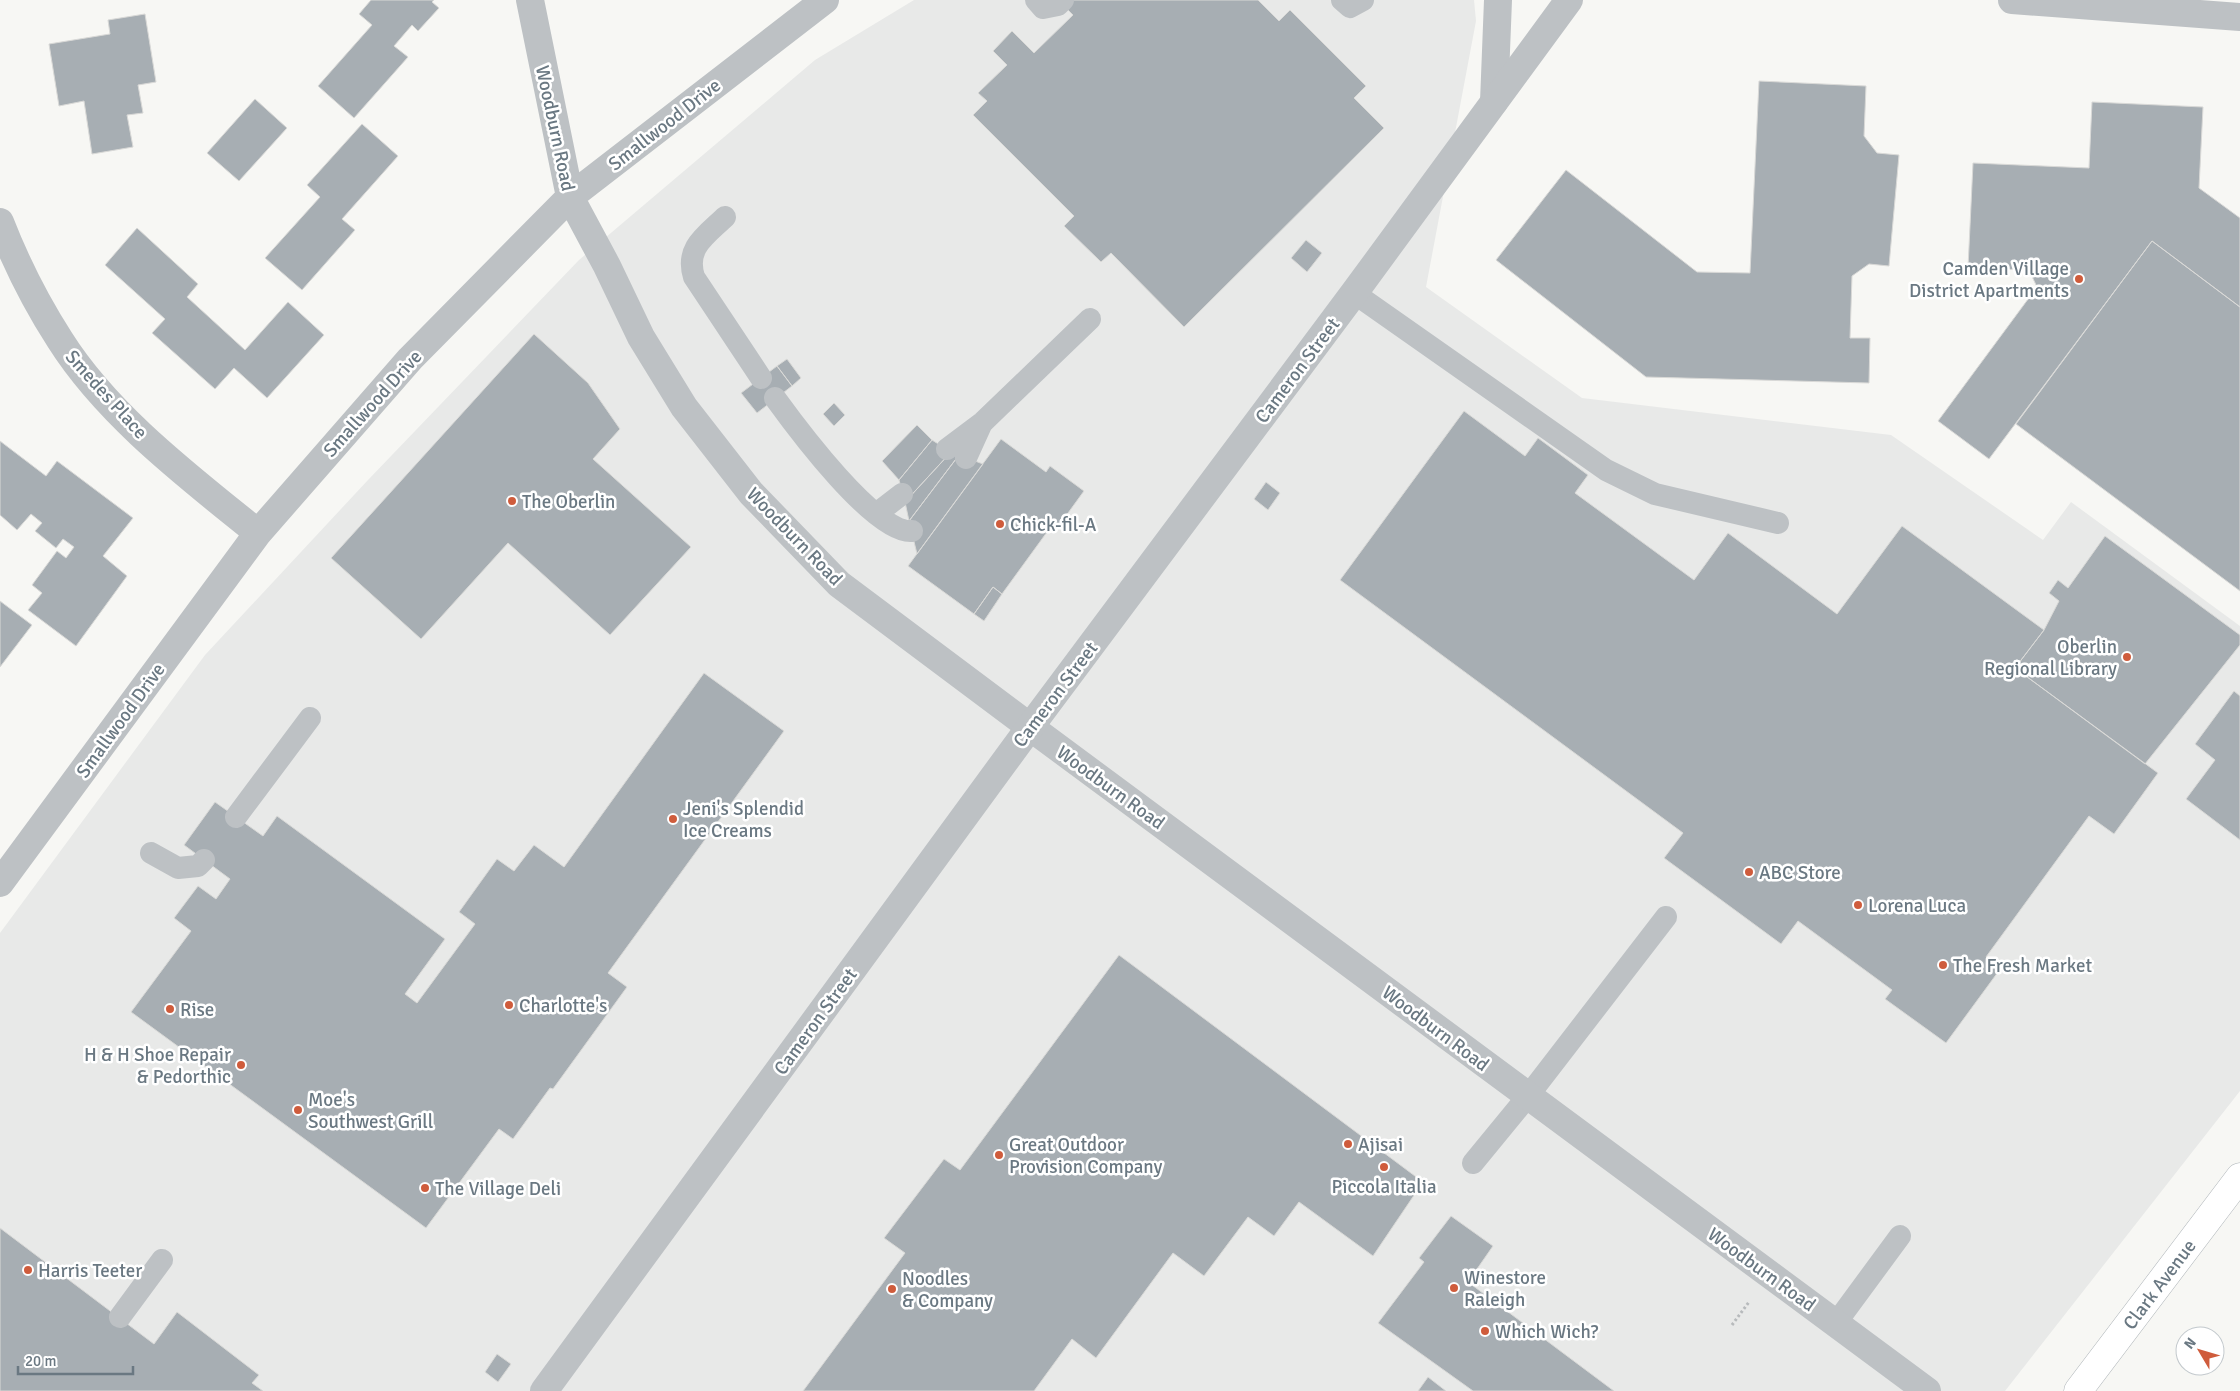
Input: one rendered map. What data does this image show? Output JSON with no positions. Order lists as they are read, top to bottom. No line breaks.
{"streets":{"main road":["Clark Avenue"],"street":["Smallwood Drive","Woodburn Road","Cameron Street","Smedes Place"]},"crossings":[["Smallwood Drive","Woodburn Road"],["Smallwood Drive","Smedes Place"],["Woodburn Road","Cameron Street"]],"places":["Camden Village District Apartments","The Oberlin","Chick-fil-A","Oberlin Regional Library","Jeni's Splendid Ice Creams","ABC Store","Lorena Luca","The Fresh Market","Charlotte's","Rise","H & H Shoe Repair & Pedorthic","Moe's Southwest Grill","Ajisai","Great Outdoor Provision Company","Piccola Italia","The Village Deli","Harris Teeter","Winestore Raleigh","Noodles & Company","Which Wich?"],"scale_bar":"20 m","north":"top left"}
